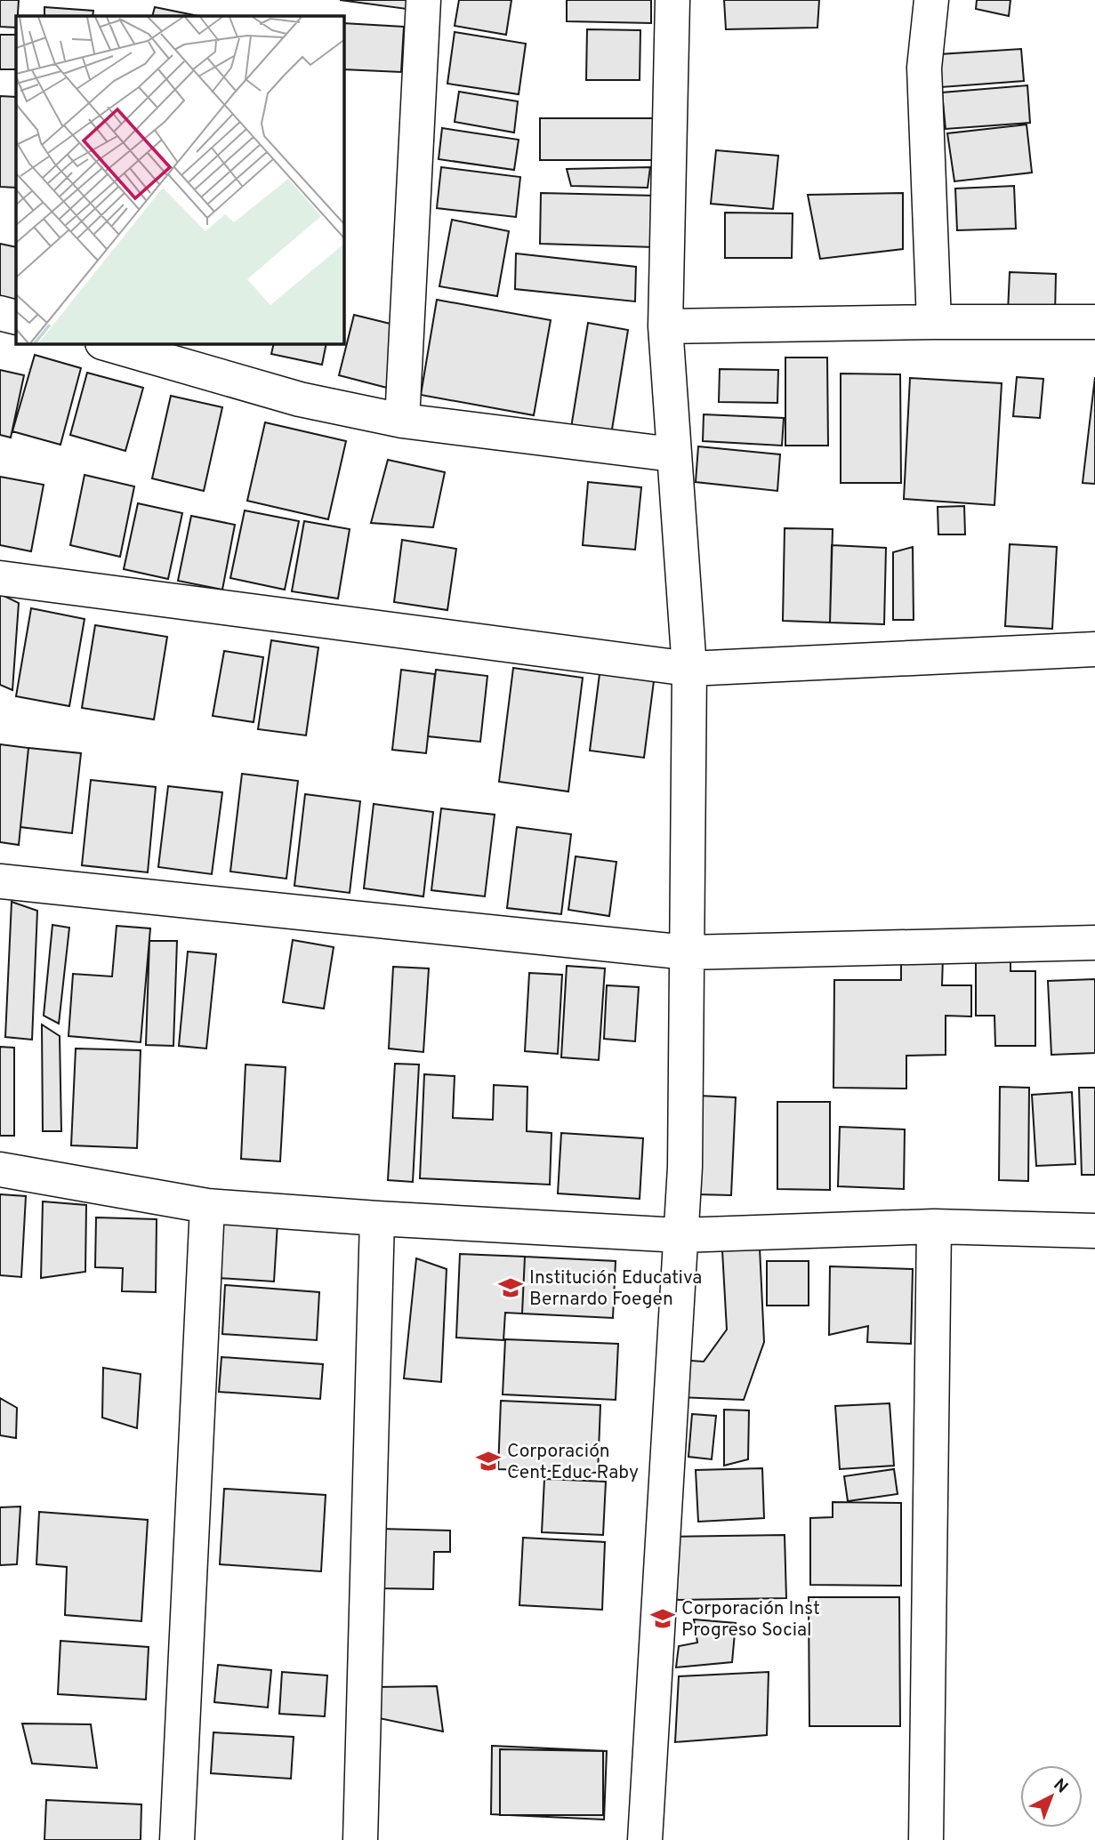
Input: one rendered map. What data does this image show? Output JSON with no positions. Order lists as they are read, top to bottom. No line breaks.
{"places":{"school or university":["Institución Educativa Bernardo Foegen","Corporación Cent Educ Raby","Corporación Inst Progreso Social"]},"north":"top right"}
